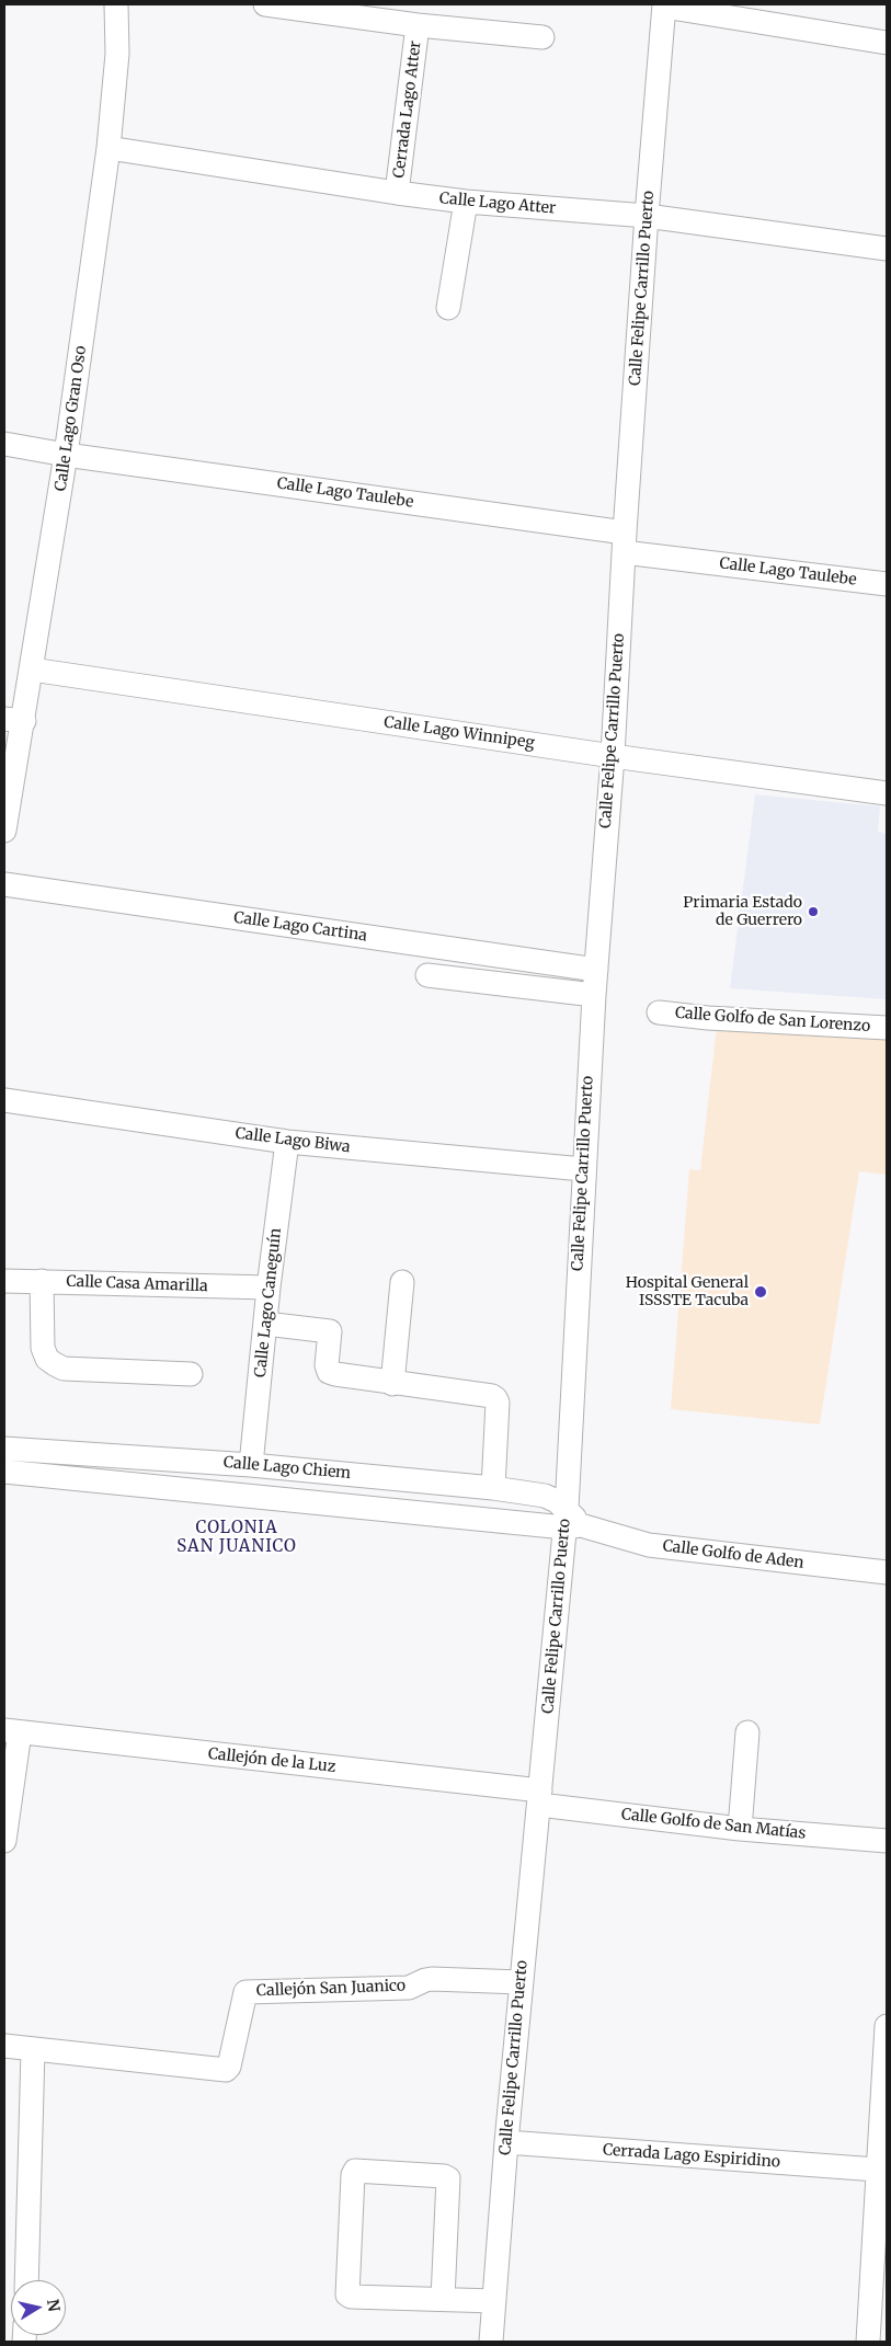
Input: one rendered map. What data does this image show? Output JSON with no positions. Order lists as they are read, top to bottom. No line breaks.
{"streets":{"street":["Cerrada Lago Atter","Calle Lago Atter","Calle Felipe Carrillo Puerto","Calle Lago Gran Oso","Calle Lago Taulebe","Calle Lago Winnipeg","Calle Lago Cartina","Calle Golfo de San Lorenzo","Calle Lago Biwa","Calle Casa Amarilla","Calle Lago Caneguín","Calle Lago Chiem","Calle Golfo de Aden","Callejón de la Luz","Calle Golfo de San Matías","Callejón San Juanico","Cerrada Lago Espiridino"]},"crossings":[["Cerrada Lago Atter","Calle Lago Atter"],["Calle Lago Atter","Calle Felipe Carrillo Puerto"],["Calle Lago Atter","Calle Lago Gran Oso"],["Calle Felipe Carrillo Puerto","Calle Lago Taulebe"],["Calle Felipe Carrillo Puerto","Calle Lago Winnipeg"],["Calle Felipe Carrillo Puerto","Calle Lago Cartina"],["Calle Felipe Carrillo Puerto","Calle Lago Biwa"],["Calle Felipe Carrillo Puerto","Calle Lago Chiem"],["Calle Felipe Carrillo Puerto","Calle Golfo de Aden"],["Calle Felipe Carrillo Puerto","Callejón de la Luz"],["Calle Felipe Carrillo Puerto","Calle Golfo de San Matías"],["Calle Felipe Carrillo Puerto","Callejón San Juanico"],["Calle Felipe Carrillo Puerto","Cerrada Lago Espiridino"],["Calle Lago Gran Oso","Calle Lago Taulebe"],["Calle Lago Gran Oso","Calle Lago Winnipeg"],["Calle Lago Biwa","Calle Lago Caneguín"],["Calle Casa Amarilla","Calle Lago Caneguín"],["Calle Lago Caneguín","Calle Lago Chiem"],["Calle Lago Chiem","Calle Golfo de Aden"],["Callejón de la Luz","Calle Golfo de San Matías"]],"districts":["COLONIA SAN JUANICO"],"places":["Primaria Estado de Guerrero","Hospital General ISSSTE Tacuba"],"north":"right"}
